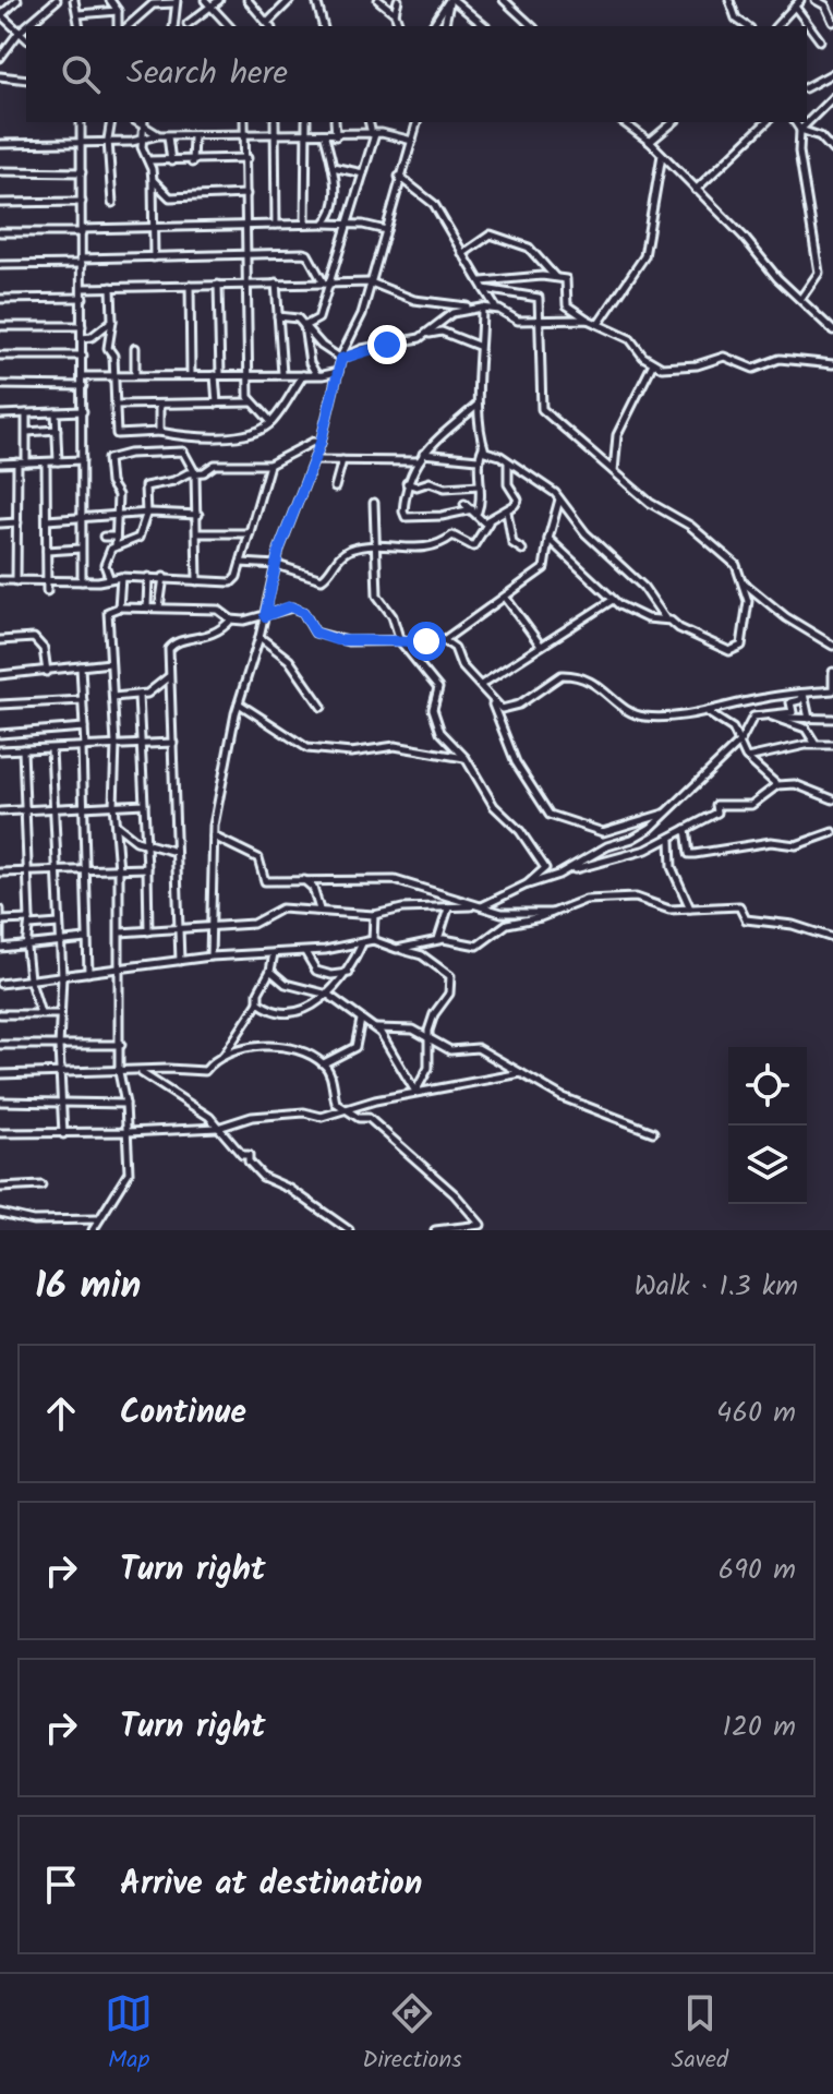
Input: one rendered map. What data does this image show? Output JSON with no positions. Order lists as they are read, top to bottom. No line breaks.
{"page":{"search":"Search here","heading":["16 min","Walk · 1.3 km"],"list":[["Continue","460 m"],["Turn right","690 m"],["Turn right","120 m"],"Arrive at destination"],"nav":["Map","Directions","Saved"]}}
